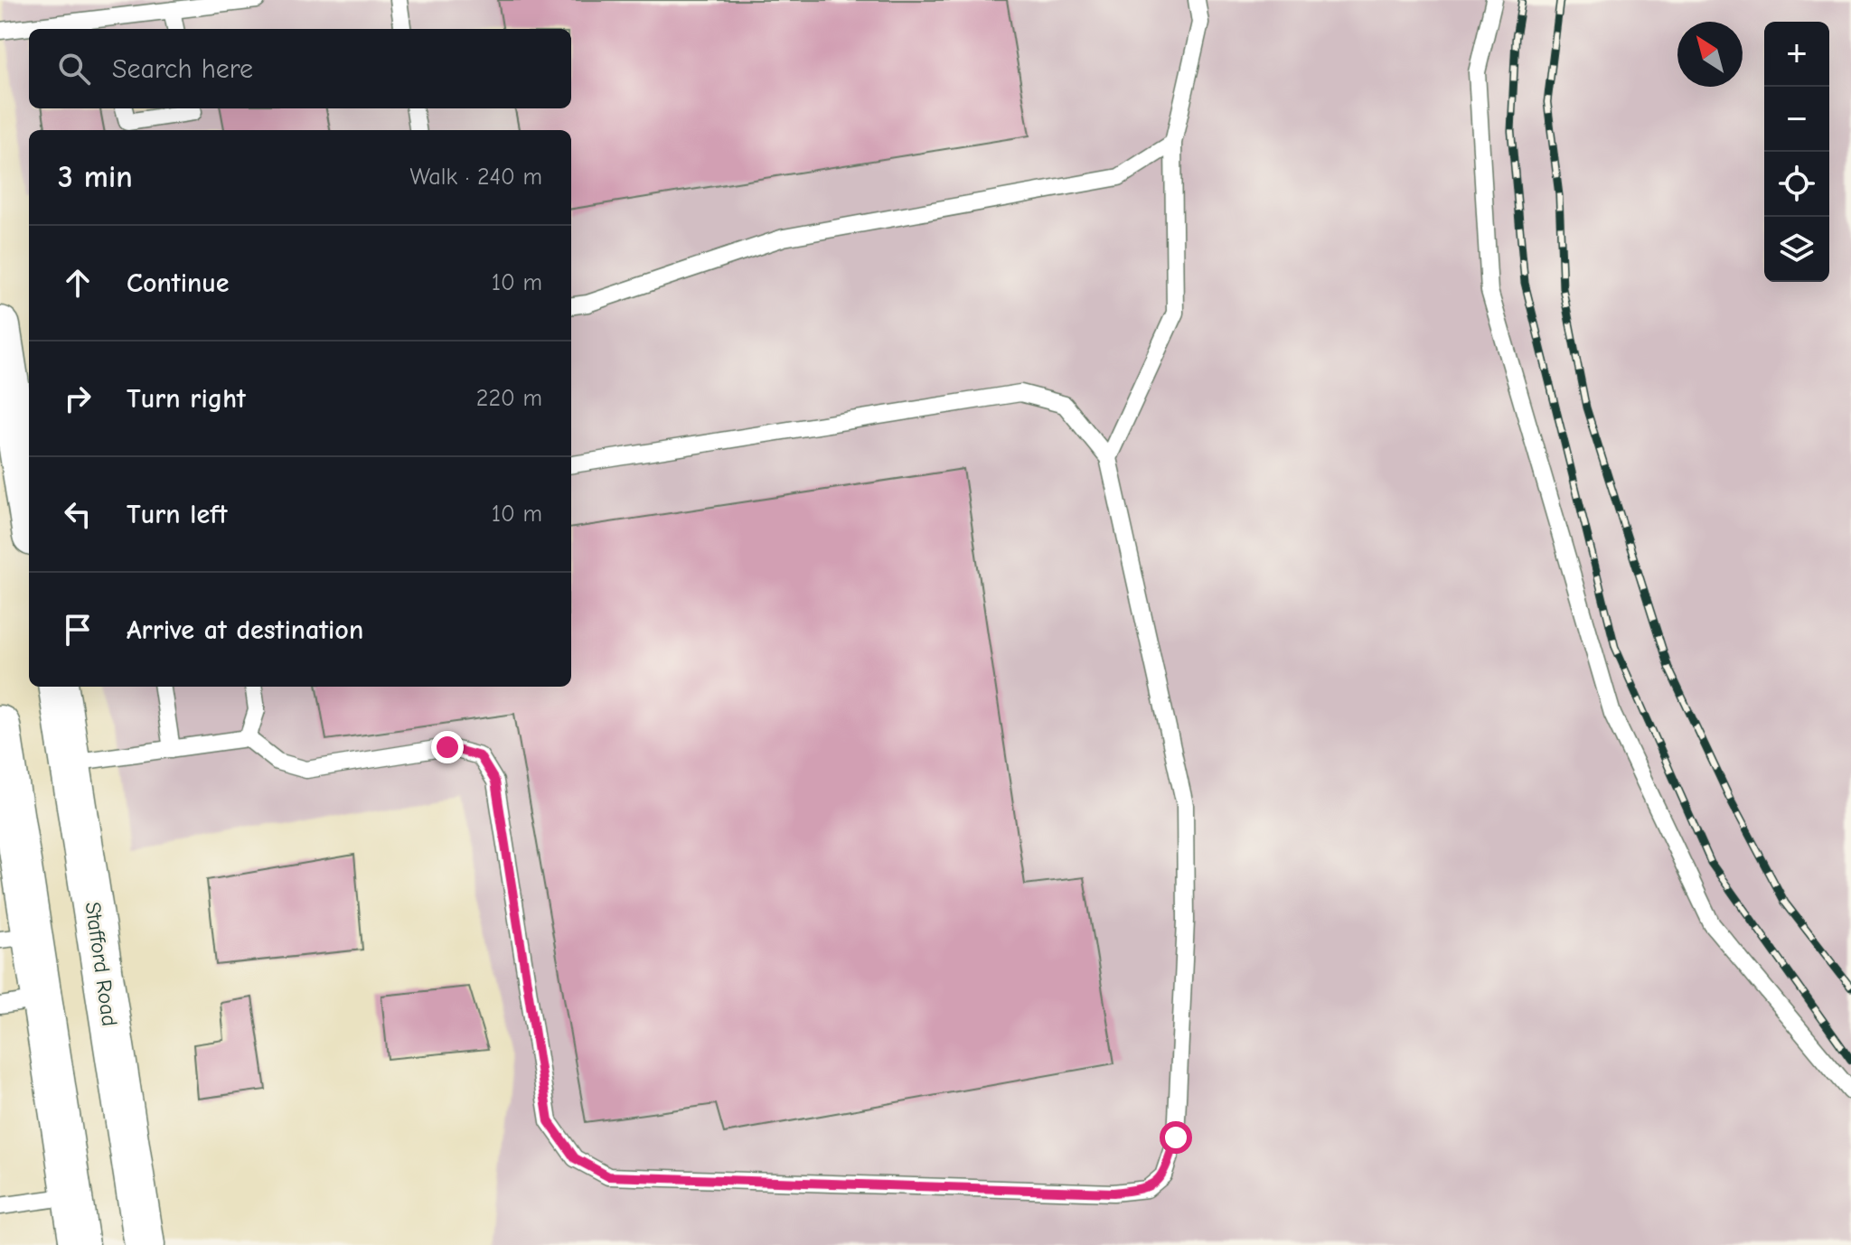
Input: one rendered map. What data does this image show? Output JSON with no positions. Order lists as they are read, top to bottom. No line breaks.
{"streets":{"main road":["Stafford Road"]},"north":"top left","page":{"map_buttons":["+","−"],"search":"Search here","heading":["3 min","Walk · 240 m"],"list":[["Continue","10 m"],["Turn right","220 m"],["Turn left","10 m"],"Arrive at destination"]}}
